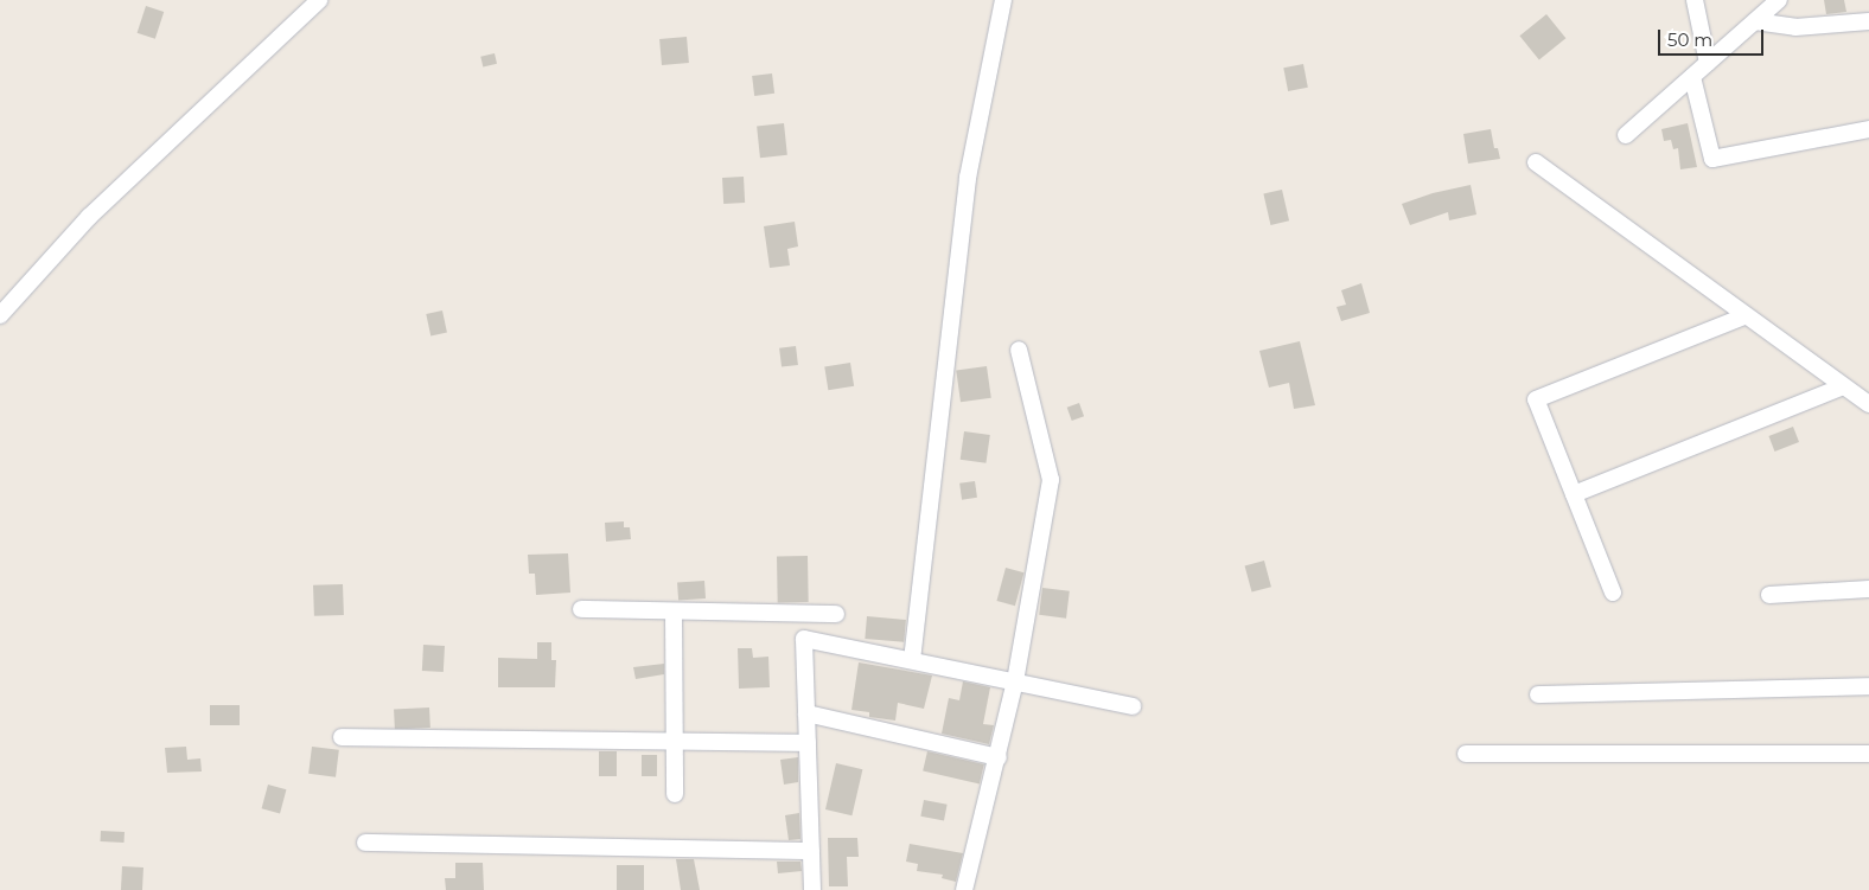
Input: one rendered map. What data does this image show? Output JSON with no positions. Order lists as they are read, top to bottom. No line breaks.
{"scale_bar":"50 m"}
